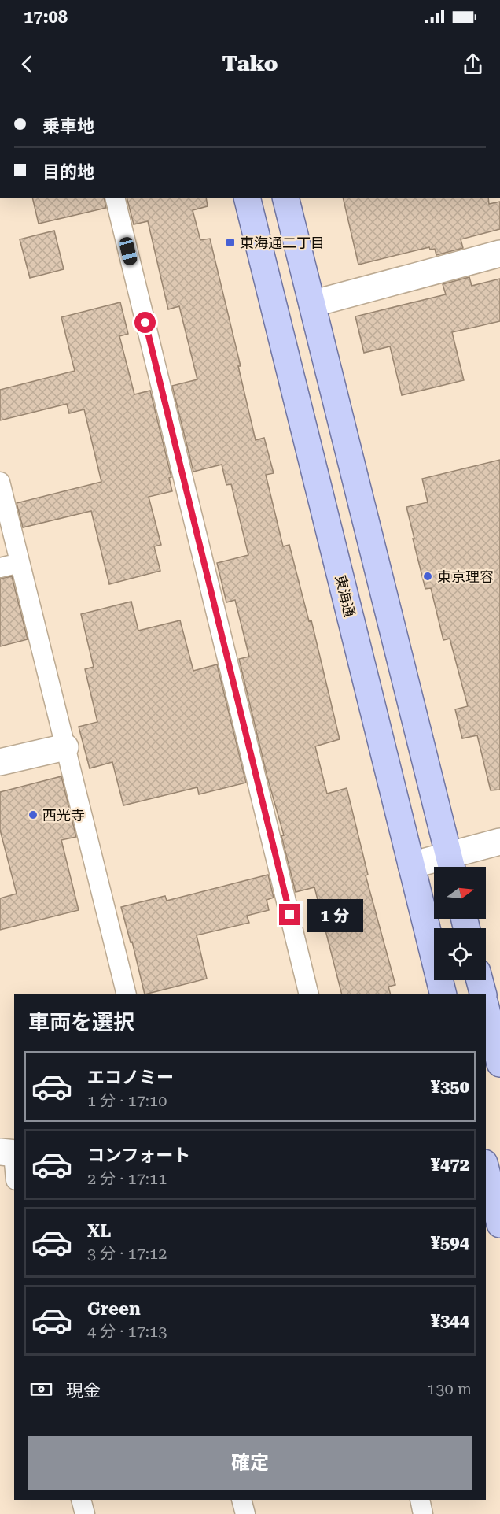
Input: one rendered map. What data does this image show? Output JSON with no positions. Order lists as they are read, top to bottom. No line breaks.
{"streets":{"main road":["東海通"]},"places":{"transit":["東海通二丁目"],"other":["東京理容","西光寺"]},"north":"right","page":{"status":"17:08","header":"Tako","banner":["乗車地","目的地"],"bubble":"1 分","heading":"車両を選択","list":[{"name":"エコノミー","note":"1 分 · 17:10","value":"¥350"},{"name":"コンフォート","note":"2 分 · 17:11","value":"¥472"},{"name":"XL","note":"3 分 · 17:12","value":"¥594"},{"name":"Green","note":"4 分 · 17:13","value":"¥344"}],"pay":["現金","130 m"],"buttons":"確定"}}
